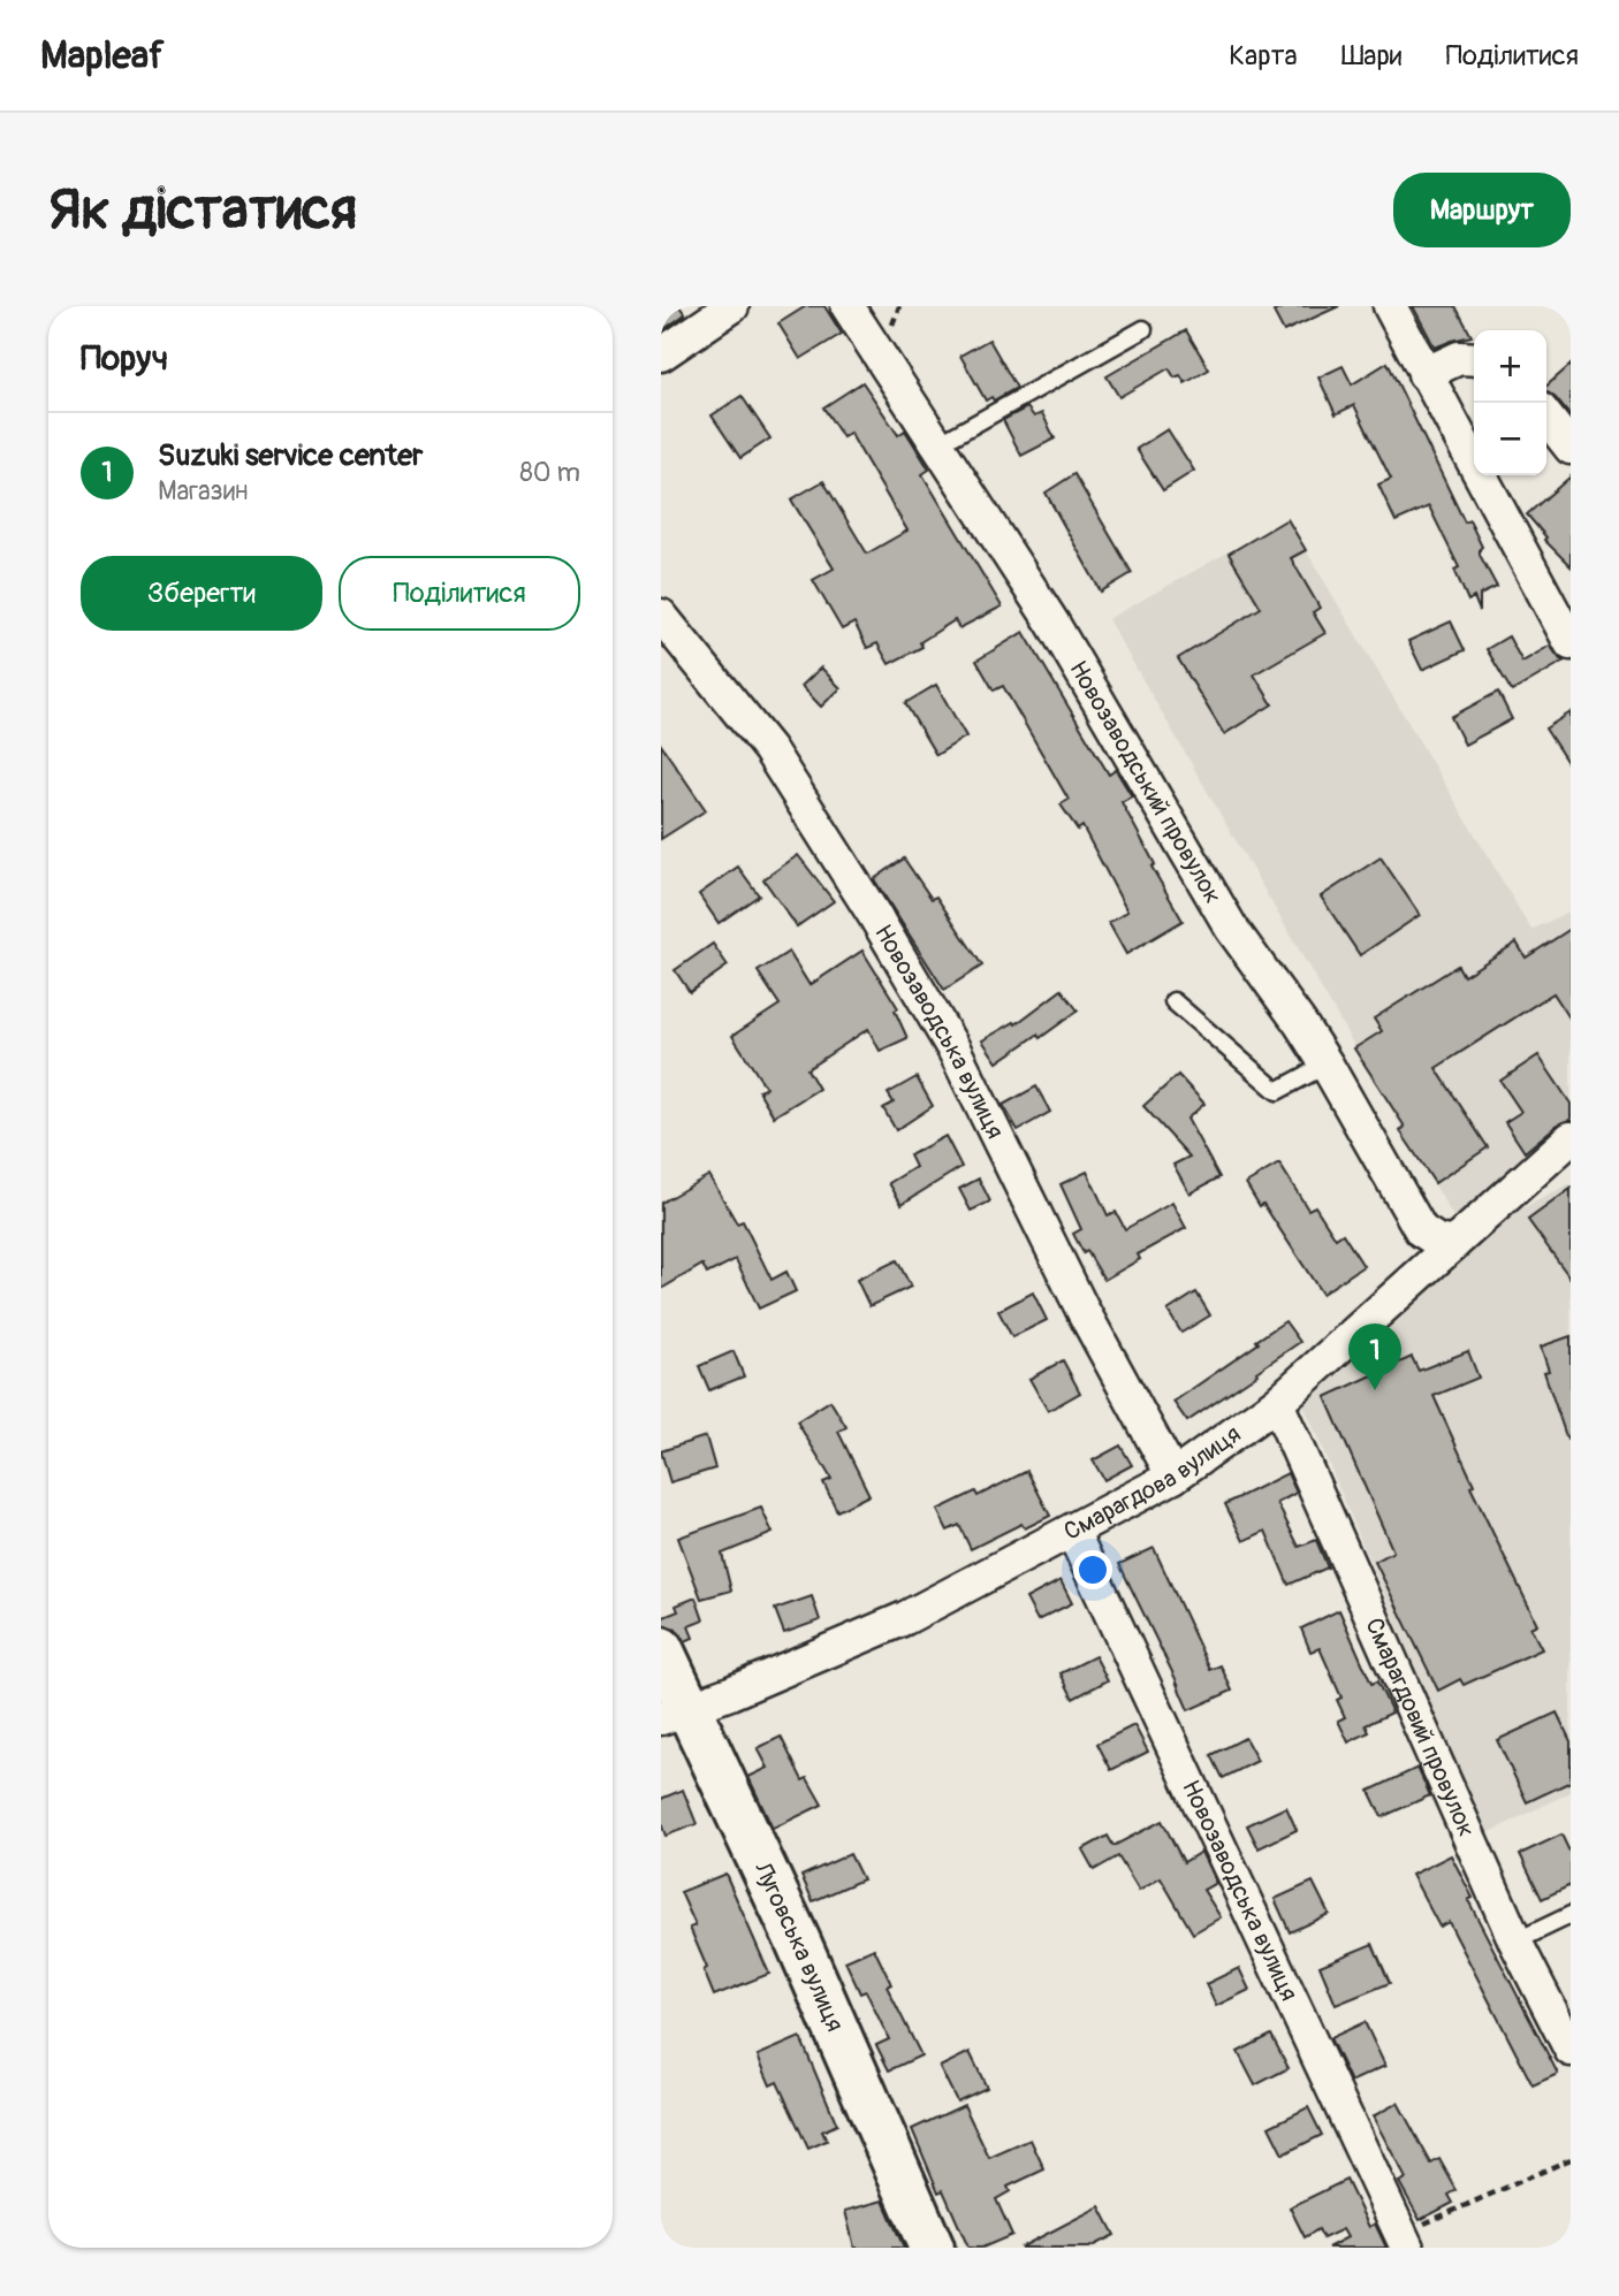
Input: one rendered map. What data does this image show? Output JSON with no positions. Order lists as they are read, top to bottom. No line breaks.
{"streets":{"street":["Новозаводський провулок","Новозаводська вулиця","Смарагдова вулиця","Смарагдовий провулок","Луговська вулиця"]},"crossings":[["Новозаводський провулок","Смарагдова вулиця"],["Новозаводська вулиця","Смарагдова вулиця"],["Смарагдова вулиця","Смарагдовий провулок"],["Смарагдова вулиця","Луговська вулиця"]],"page":{"header":"Mapleaf","nav":["Карта","Шари","Поділитися"],"buttons":["Маршрут",["Зберегти","Поділитися"]],"title":"Як дістатися","heading":"Поруч","map_buttons":["+","−"],"list":[{"mark":"1","name":"Suzuki service center","note":"Магазин","value":"80 m"}],"pins":"1"}}
